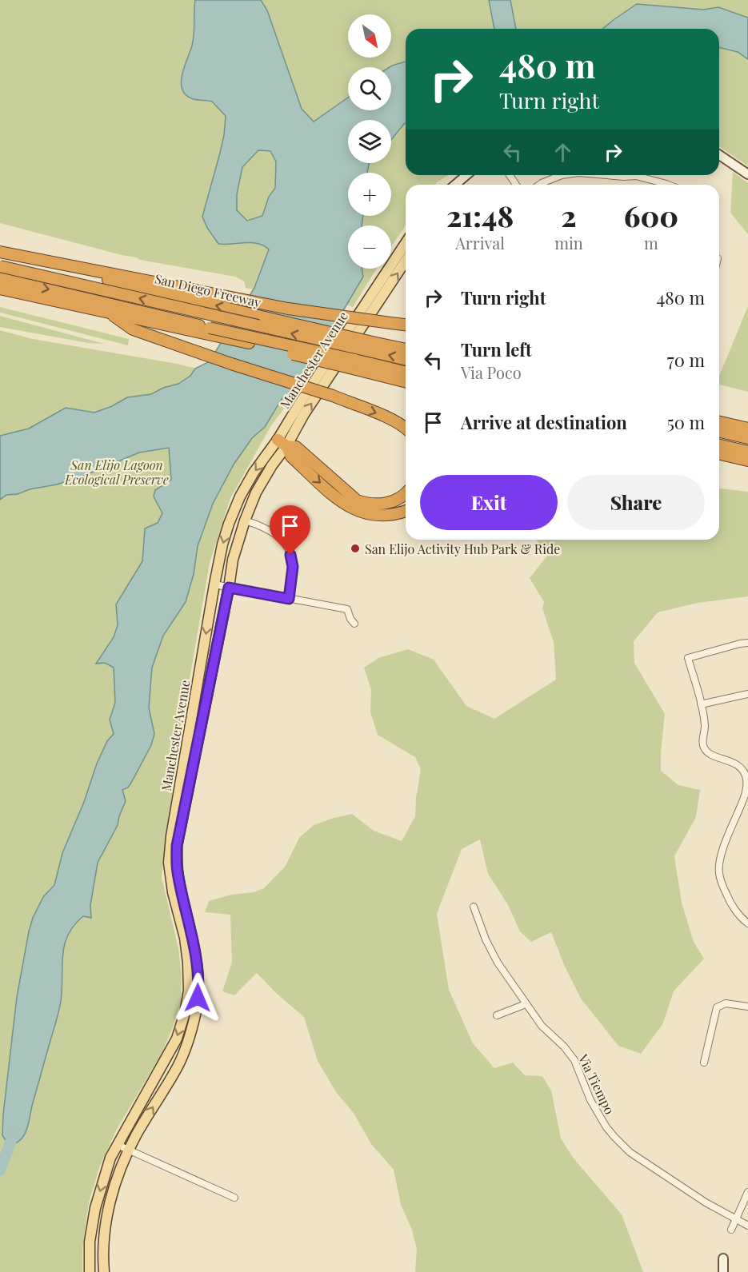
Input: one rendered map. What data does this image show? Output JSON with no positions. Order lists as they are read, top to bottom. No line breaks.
{"streets":{"highway":["San Diego Freeway"],"main road":["Manchester Avenue"],"street":["Via Tiempo"]},"parks":["San Elijo Lagoon Ecological Preserve"],"places":["San Elijo Activity Hub Park & Ride"],"north":"bottom right","page":{"map_buttons":["+","−"],"turn":["480 m","Turn right"],"eta":["21:48","Arrival","2","min","600","m"],"list":[{"name":"Turn right","value":"480 m"},{"name":"Turn left","note":"Via Poco","value":"70 m"},{"name":"Arrive at destination","value":"50 m"}],"buttons":["Exit","Share"]}}
